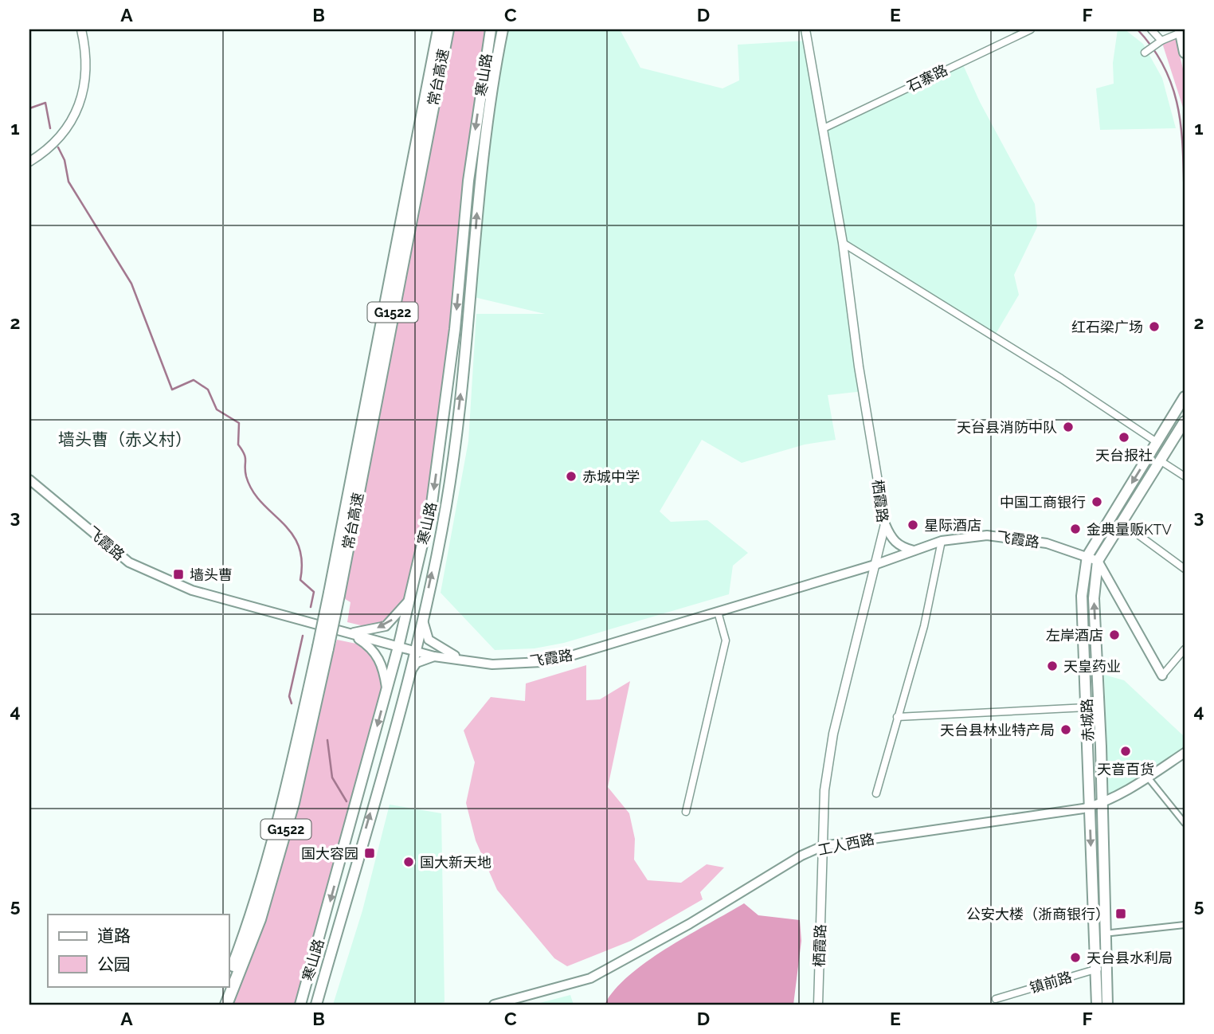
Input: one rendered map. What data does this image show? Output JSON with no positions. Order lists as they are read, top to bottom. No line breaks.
{"streets":{"highway":["常台高速","G1522"],"main road":["寒山路","飞霞路","赤城路","工人西路"],"street":["石寨路","栖霞路","镇前路"]},"crossings":[["寒山路","飞霞路"],["石寨路","栖霞路"],["栖霞路","飞霞路"],["栖霞路","工人西路"],["飞霞路","赤城路"],["赤城路","工人西路"],["赤城路","镇前路"]],"districts":["墙头曹（赤义村）"],"places":{"other":["红石梁广场","天台县消防中队","天台报社","赤城中学","中国工商银行","星际酒店","金典量贩KTV","左岸酒店","天皇药业","天台县林业特产局","天音百货","国大新天地","天台县水利局"],"transit":["墙头曹","国大容园","公安大楼（浙商银行）"]},"legend":["道路","公园"],"grid":{"columns":["A","B","C","D","E","F"],"rows":["1","2","3","4","5"]}}
